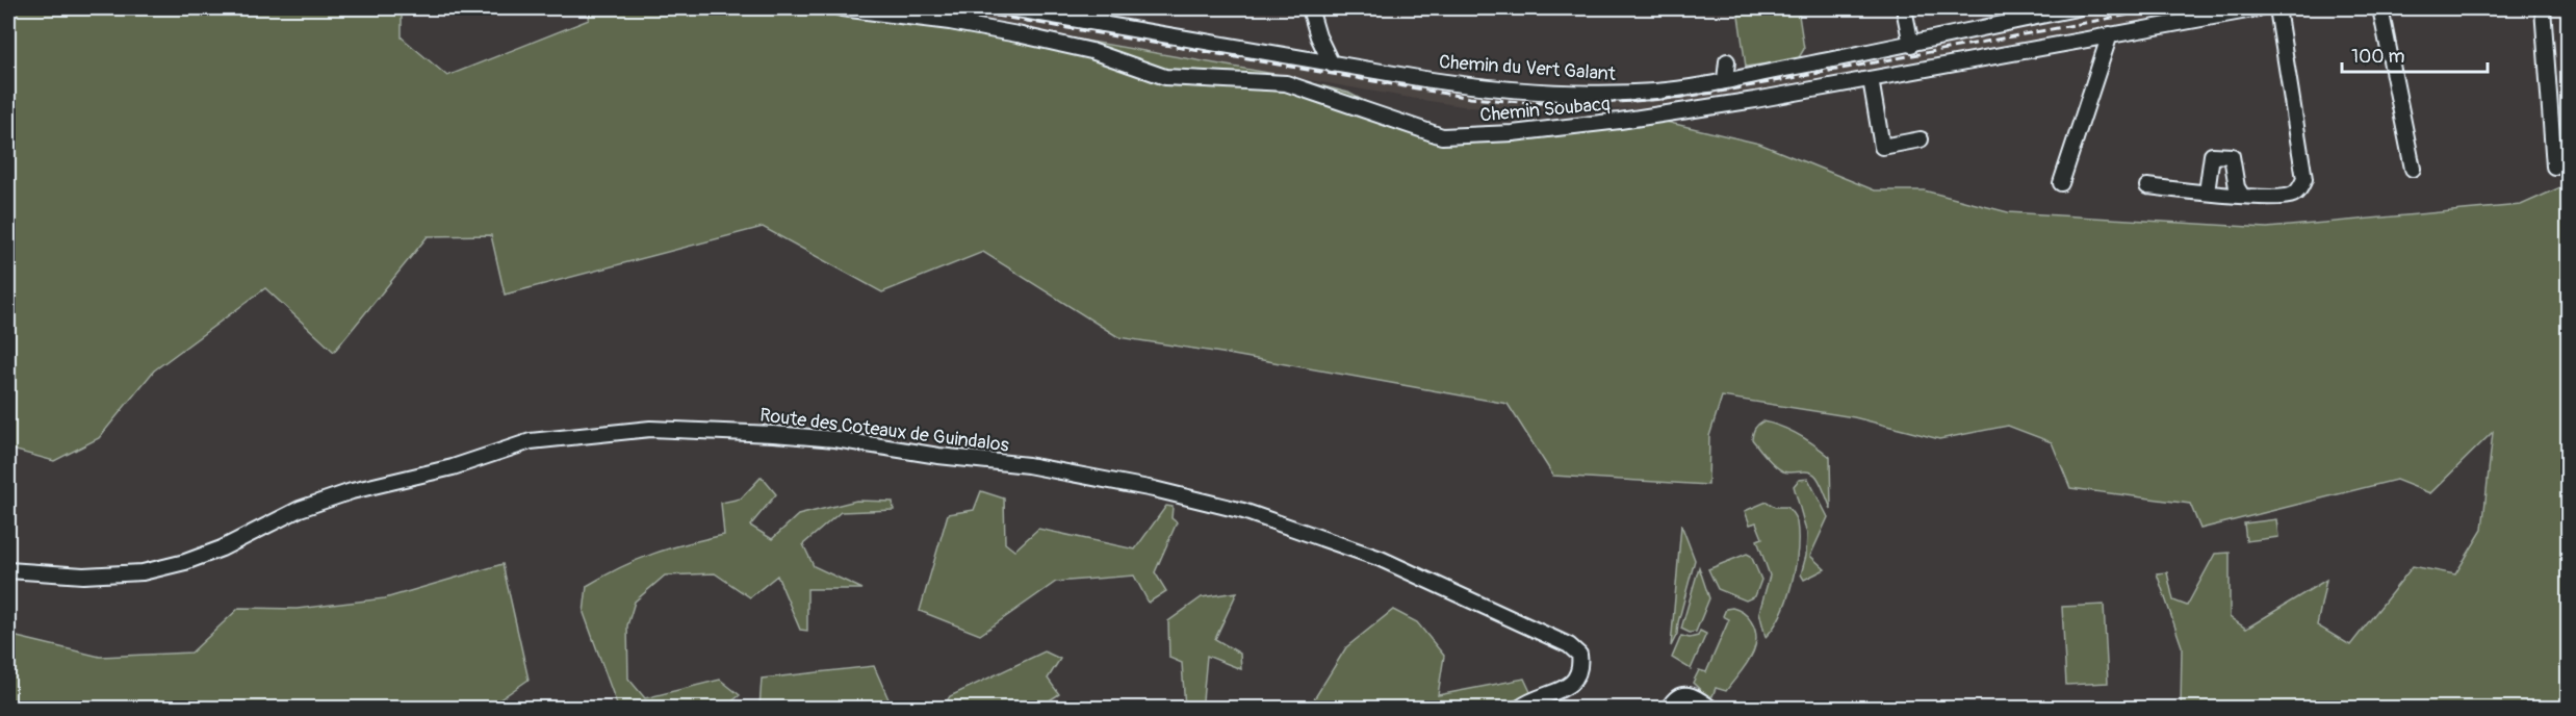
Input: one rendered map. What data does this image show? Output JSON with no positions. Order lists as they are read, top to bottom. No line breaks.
{"streets":{"street":["Chemin du Vert Galant","Chemin Soubacq","Route des Coteaux de Guindalos"]},"scale_bar":"100 m"}
